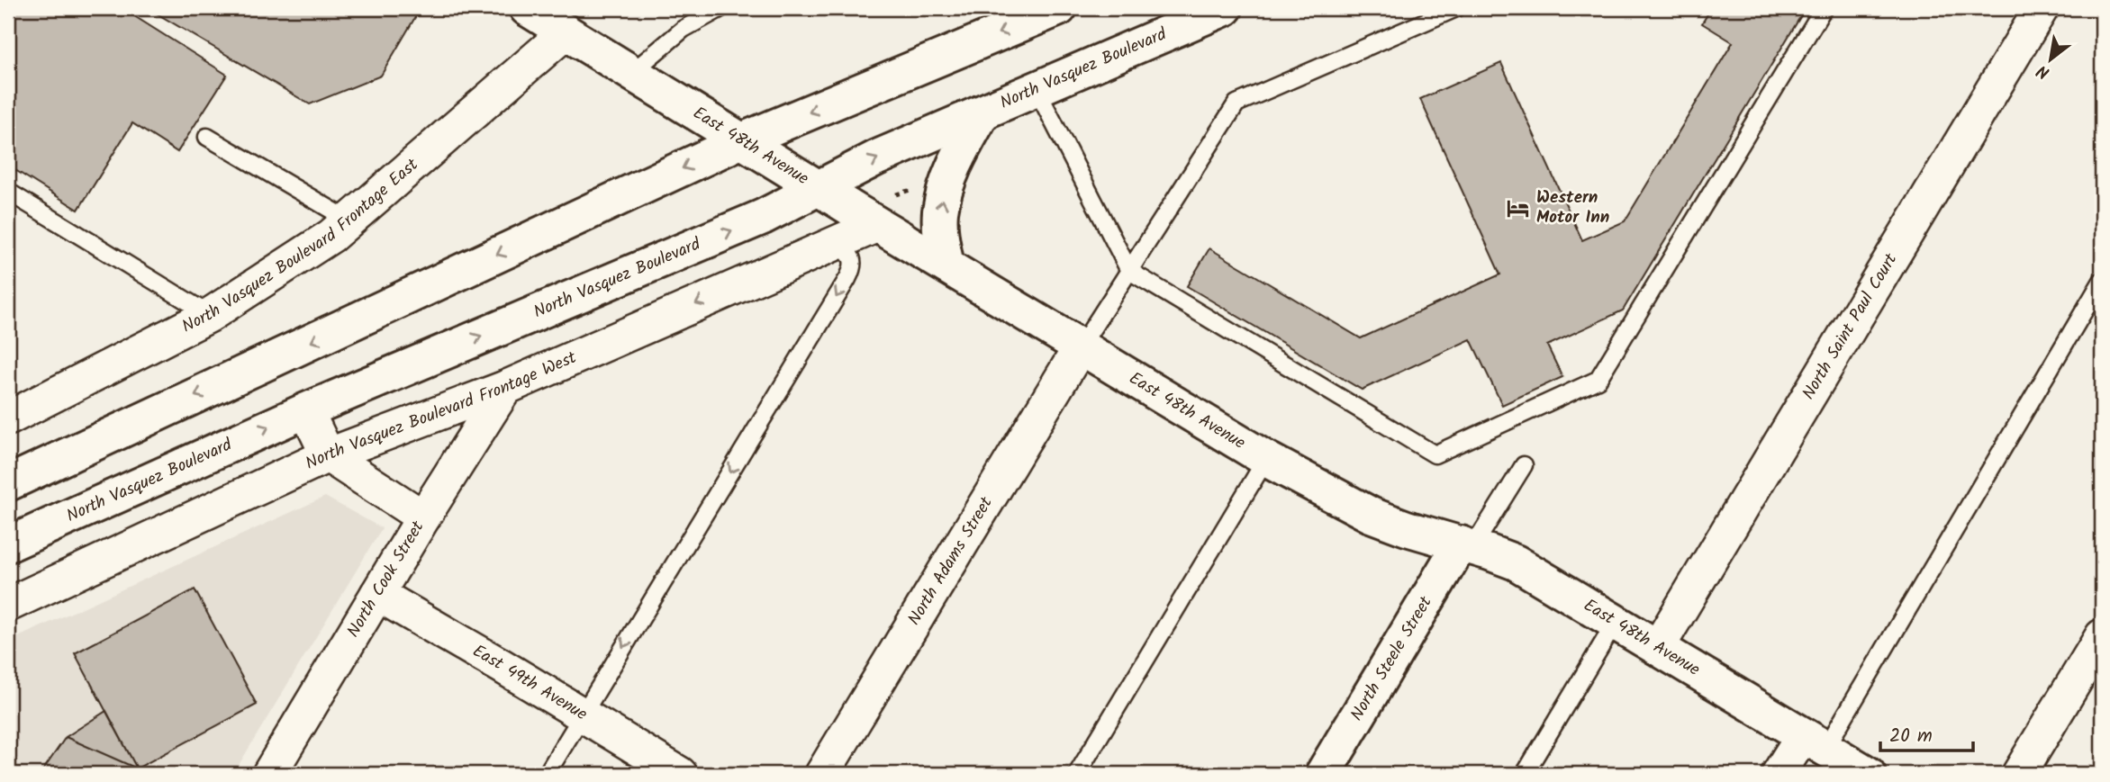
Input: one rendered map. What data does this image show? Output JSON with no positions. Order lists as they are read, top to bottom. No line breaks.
{"streets":{"main road":["North Vasquez Boulevard","East 48th Avenue","North Steele Street"],"street":["North Vasquez Boulevard Frontage East","North Saint Paul Court","North Vasquez Boulevard Frontage West","North Adams Street","North Cook Street","East 49th Avenue"]},"crossings":[["North Vasquez Boulevard","East 48th Avenue"],["East 48th Avenue","North Vasquez Boulevard Frontage East"],["East 48th Avenue","North Saint Paul Court"],["East 48th Avenue","North Vasquez Boulevard Frontage West"],["East 48th Avenue","North Adams Street"],["East 48th Avenue","North Steele Street"],["North Vasquez Boulevard Frontage West","North Cook Street"],["North Cook Street","East 49th Avenue"]],"one_way":["North Vasquez Boulevard Frontage West"],"places":{"hotel":["Western Motor Inn"]},"scale_bar":"20 m","north":"bottom left"}
